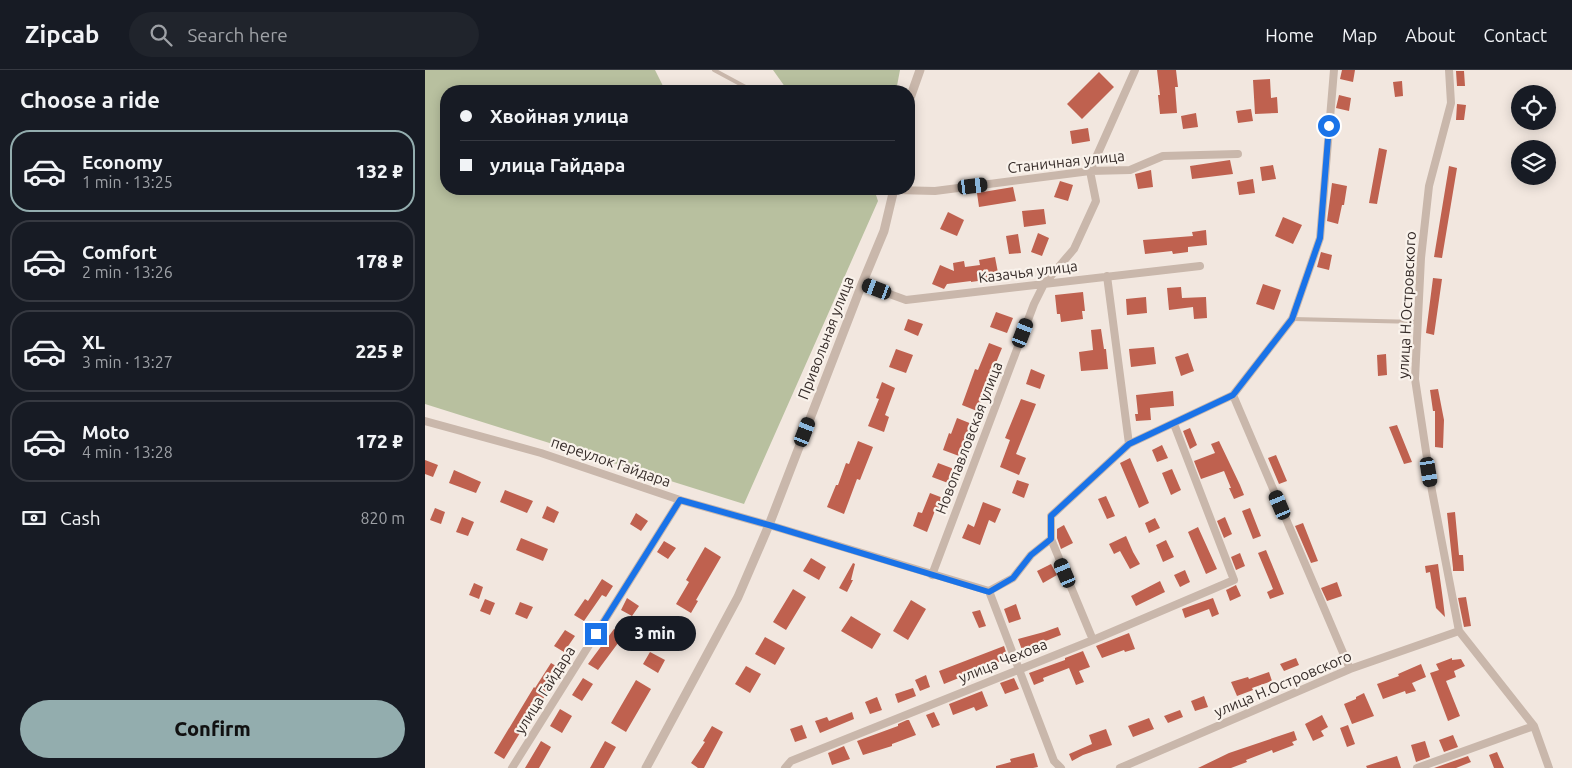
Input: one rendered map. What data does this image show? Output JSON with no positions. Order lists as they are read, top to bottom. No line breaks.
{"streets":{"street":["Станичная улица","Казачья улица","улица Н.Островского","Привольная улица","Новопавловская улица","переулок Гайдара","улица Чехова","улица Гайдара"]},"crossings":[["Станичная улица","Новопавловская улица"],["Казачья улица","Привольная улица"],["Казачья улица","Новопавловская улица"],["Привольная улица","переулок Гайдара"],["Новопавловская улица","переулок Гайдара"],["переулок Гайдара","улица Гайдара"]],"page":{"header":"Zipcab","search":"Search here","nav":["Home","Map","About","Contact"],"heading":"Choose a ride","banner":["Хвойная улица","улица Гайдара"],"list":[{"name":"Economy","note":"1 min · 13:25","value":"132 ₽"},{"name":"Comfort","note":"2 min · 13:26","value":"178 ₽"},{"name":"XL","note":"3 min · 13:27","value":"225 ₽"},{"name":"Moto","note":"4 min · 13:28","value":"172 ₽"}],"pay":["Cash","820 m"],"bubble":"3 min","buttons":"Confirm"}}
